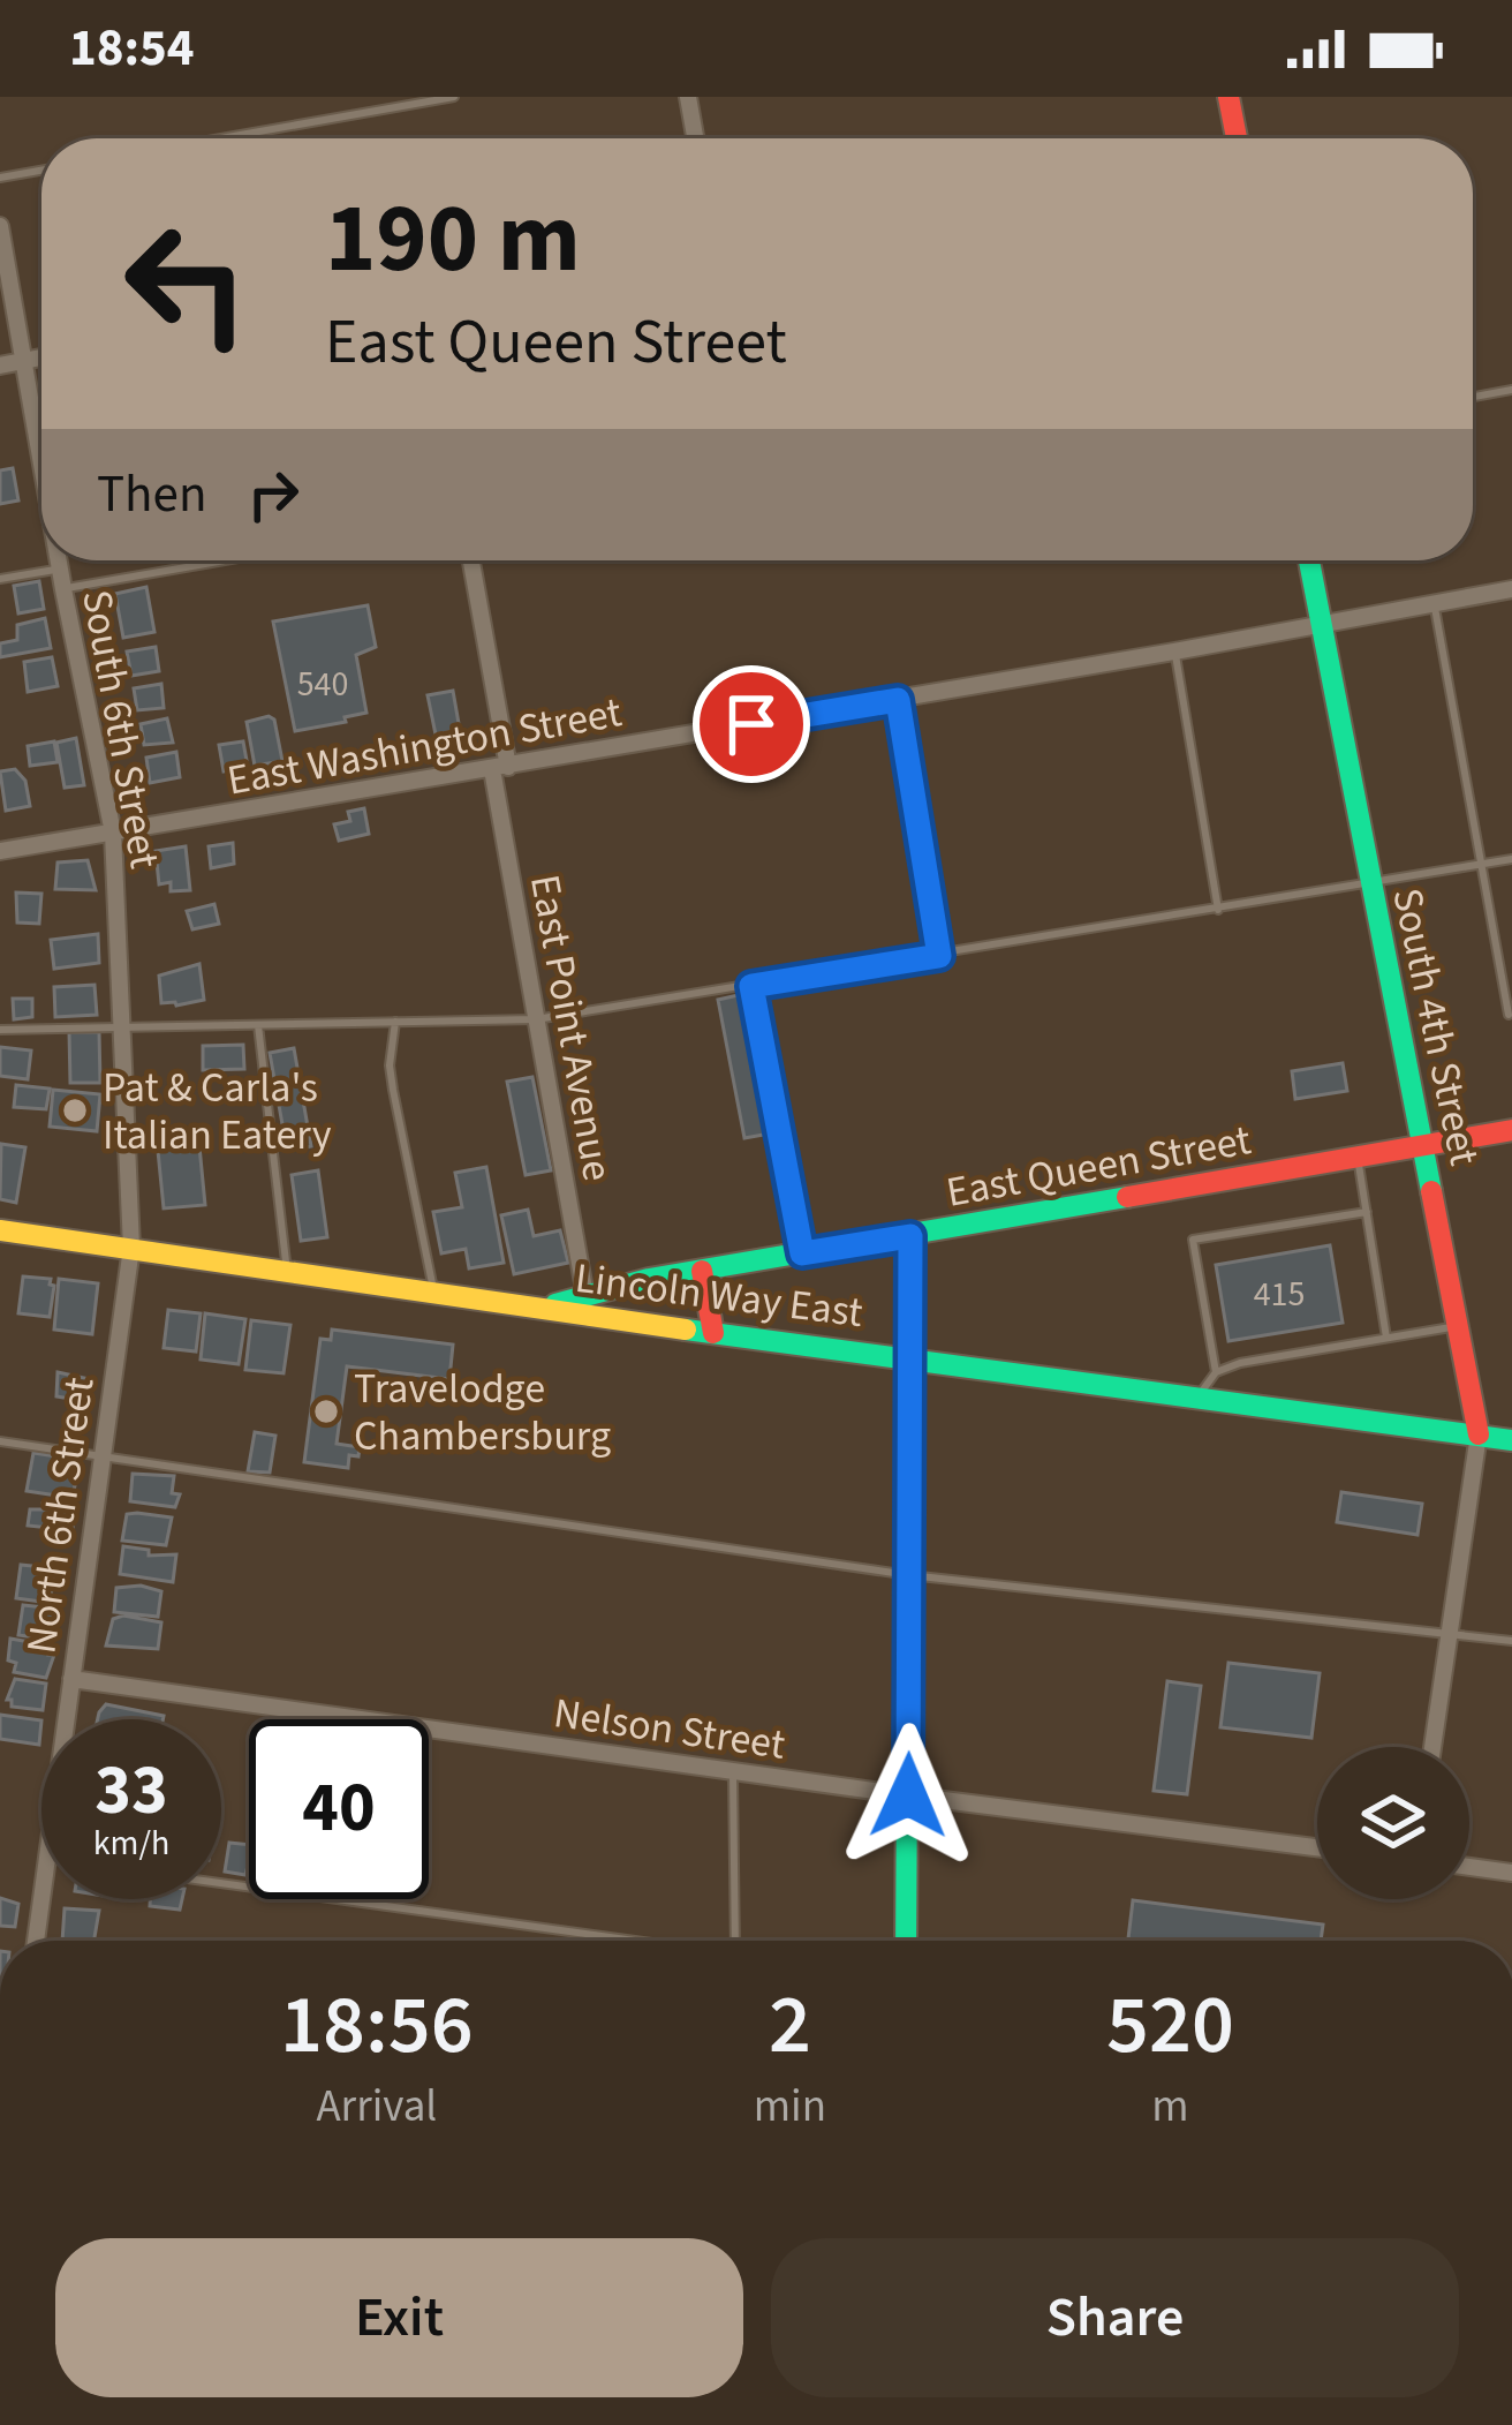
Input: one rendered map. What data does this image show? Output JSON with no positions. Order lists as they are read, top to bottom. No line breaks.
{"streets":{"main road":["South 4th Street","East Queen Street","Lincoln Way East"],"street":["South 6th Street","East Washington Street","East Point Avenue","North 6th Street","Nelson Street"]},"crossings":[["South 6th Street","East Washington Street"],["South 6th Street","Lincoln Way East"],["South 6th Street","North 6th Street"],["East Washington Street","South 4th Street"],["East Washington Street","East Point Avenue"],["South 4th Street","East Queen Street"],["South 4th Street","Lincoln Way East"],["East Point Avenue","East Queen Street"],["East Queen Street","Lincoln Way East"],["Lincoln Way East","North 6th Street"],["North 6th Street","Nelson Street"]],"places":["Pat & Carla's Italian Eatery","Travelodge Chambersburg"],"house_numbers":["540","415"],"page":{"status":"18:54","turn":["190 m","East Queen Street"],"then":"Then","speed":"33 km/h","limit":"40","eta":["18:56","Arrival","2","min","520","m"],"buttons":["Exit","Share"]}}
